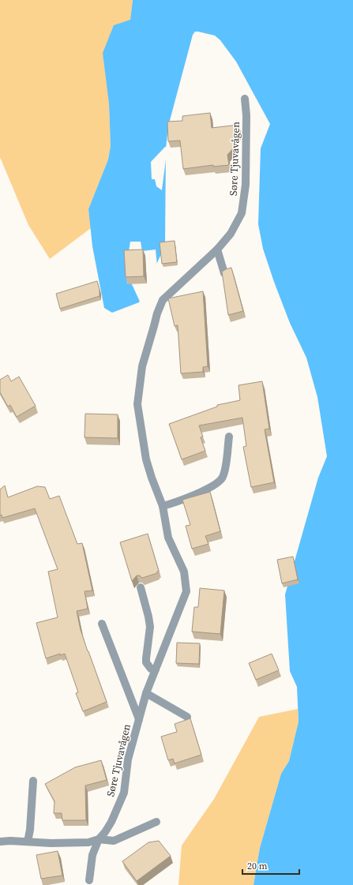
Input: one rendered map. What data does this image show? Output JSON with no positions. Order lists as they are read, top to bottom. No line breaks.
{"streets":{"street":["Søre Tjuvavågen"]},"scale_bar":"20 m"}
